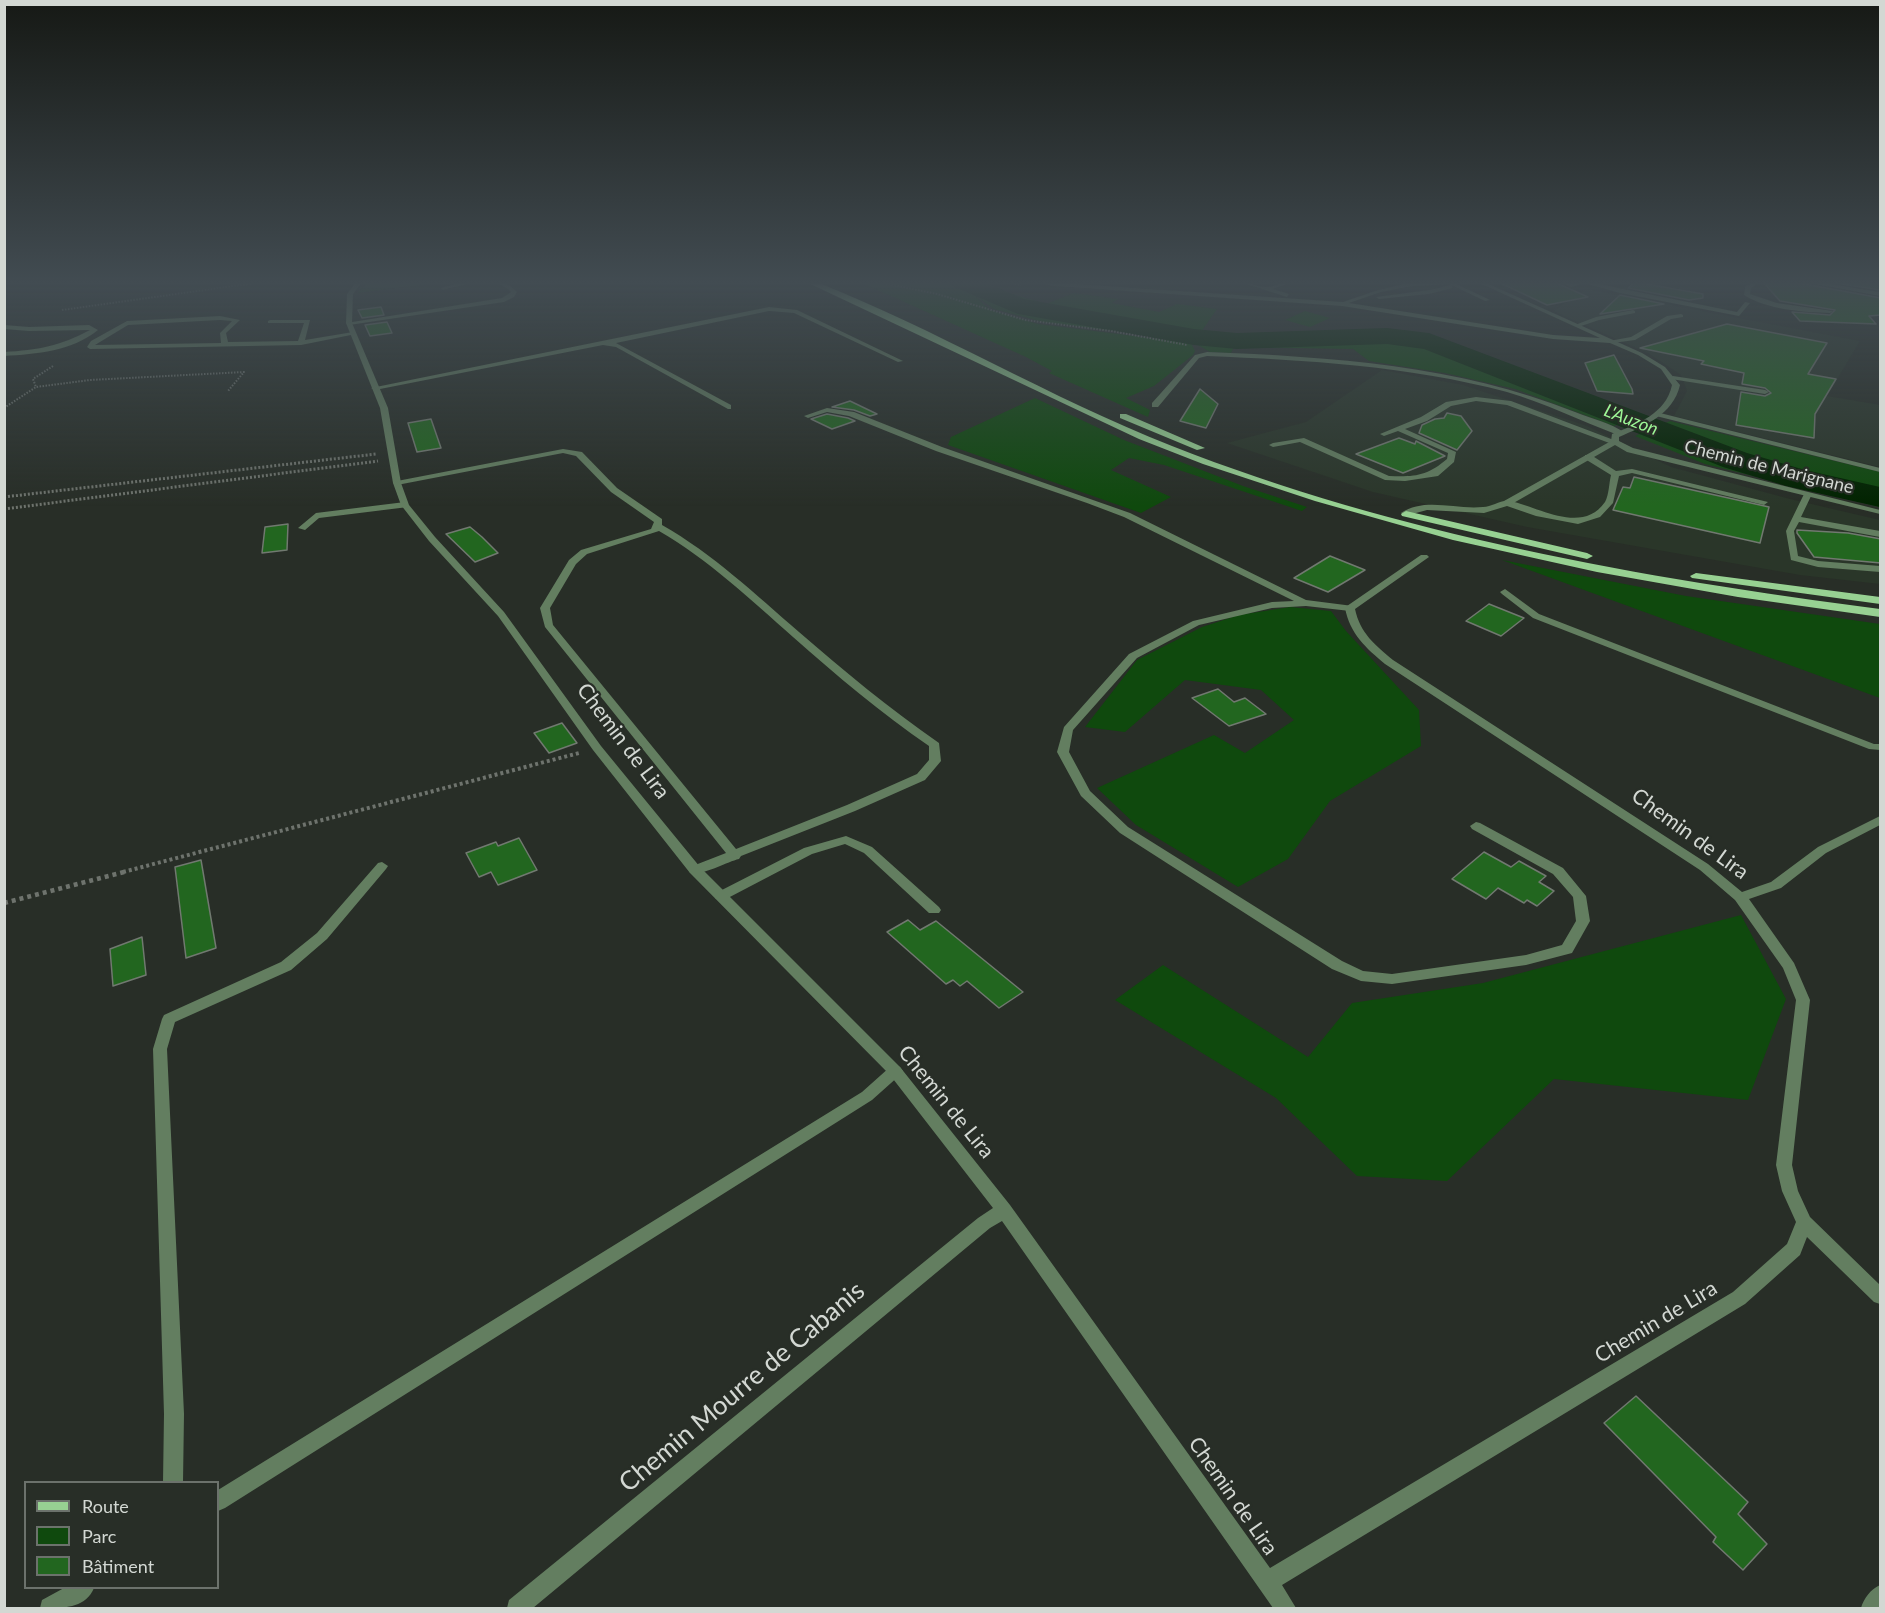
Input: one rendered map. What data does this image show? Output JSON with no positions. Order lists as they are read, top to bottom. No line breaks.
{"streets":{"street":["Chemin de Marignane","Chemin de Lira","Chemin Mourre de Cabanis"]},"crossings":[["Chemin de Lira","Chemin Mourre de Cabanis"]],"water":["L'Auzon"],"legend":["Route","Parc","Bâtiment"]}
